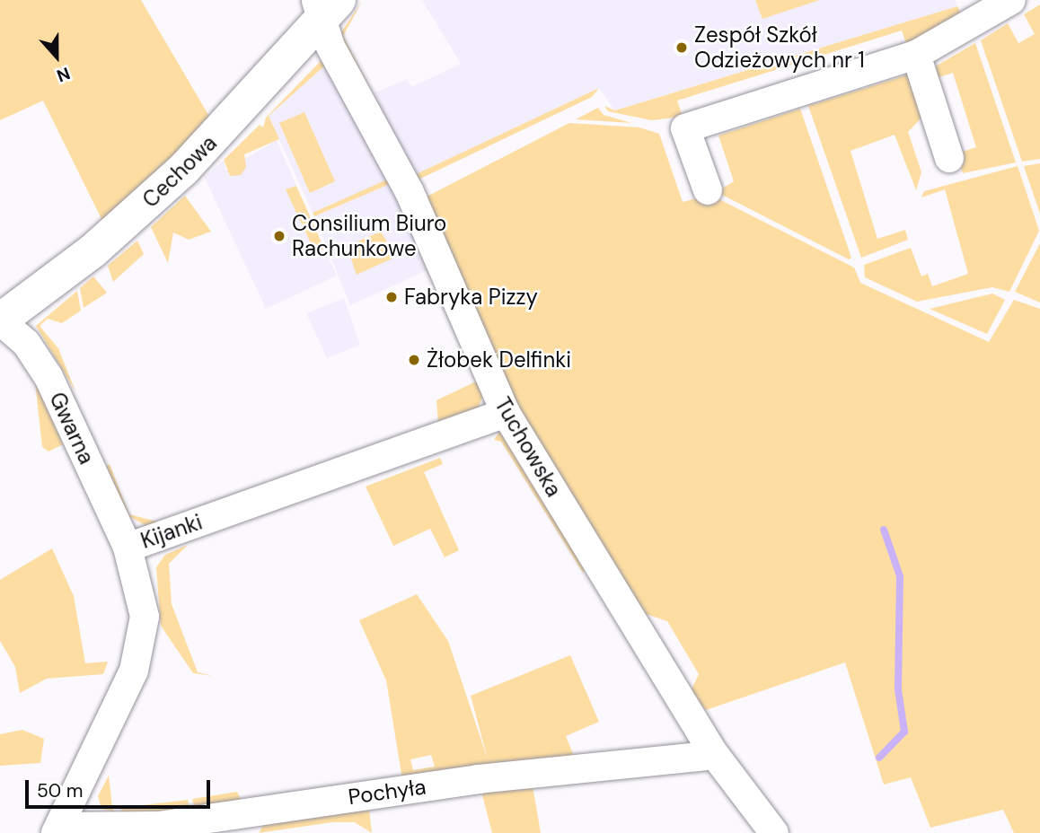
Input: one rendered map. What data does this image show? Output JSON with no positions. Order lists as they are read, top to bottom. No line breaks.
{"streets":{"street":["Cechowa","Gwarna","Tuchowska","Kijanki","Pochyła"]},"crossings":[["Cechowa","Gwarna"],["Cechowa","Tuchowska"],["Gwarna","Kijanki"],["Tuchowska","Kijanki"],["Tuchowska","Pochyła"],["Kijanki","Pochyła"]],"places":["Zespół Szkół Odzieżowych nr 1","Consilium Biuro Rachunkowe","Fabryka Pizzy","Żłobek Delfinki"],"scale_bar":"50 m","north":"bottom"}
